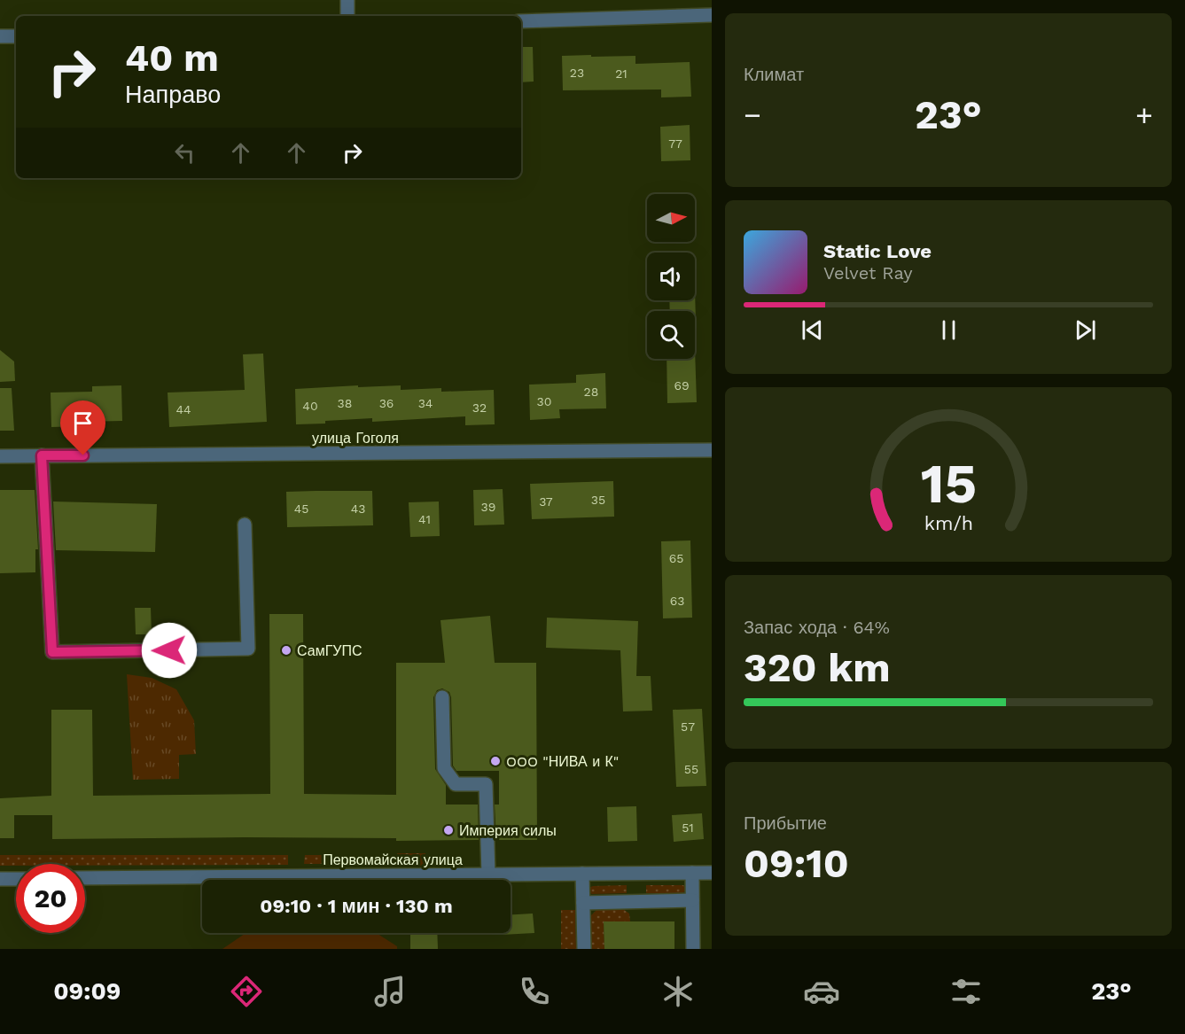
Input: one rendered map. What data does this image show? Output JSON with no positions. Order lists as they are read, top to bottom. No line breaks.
{"streets":{"street":["улица Гоголя","Первомайская улица"]},"places":["СамГУПС","OOO \"НИВА и К\"","Империя силы"],"house_numbers":["23","21","77","69","28","30","38","36","34","40","32","44","35","37","39","45","43","41","65","63","57","55","51"],"north":"right","page":{"tile":["Климат",["Запас хода · 64%","320 km"],["Прибытие","09:10"]],"turn":["40 m","Направо"],"heat":["−","23°","+"],"song":["Static Love","Velvet Ray"],"limit":"20","trip":"09:10 · 1 мин · 130 m","tabs":["09:09","23°"],"gauge":["15","km/h"]}}
